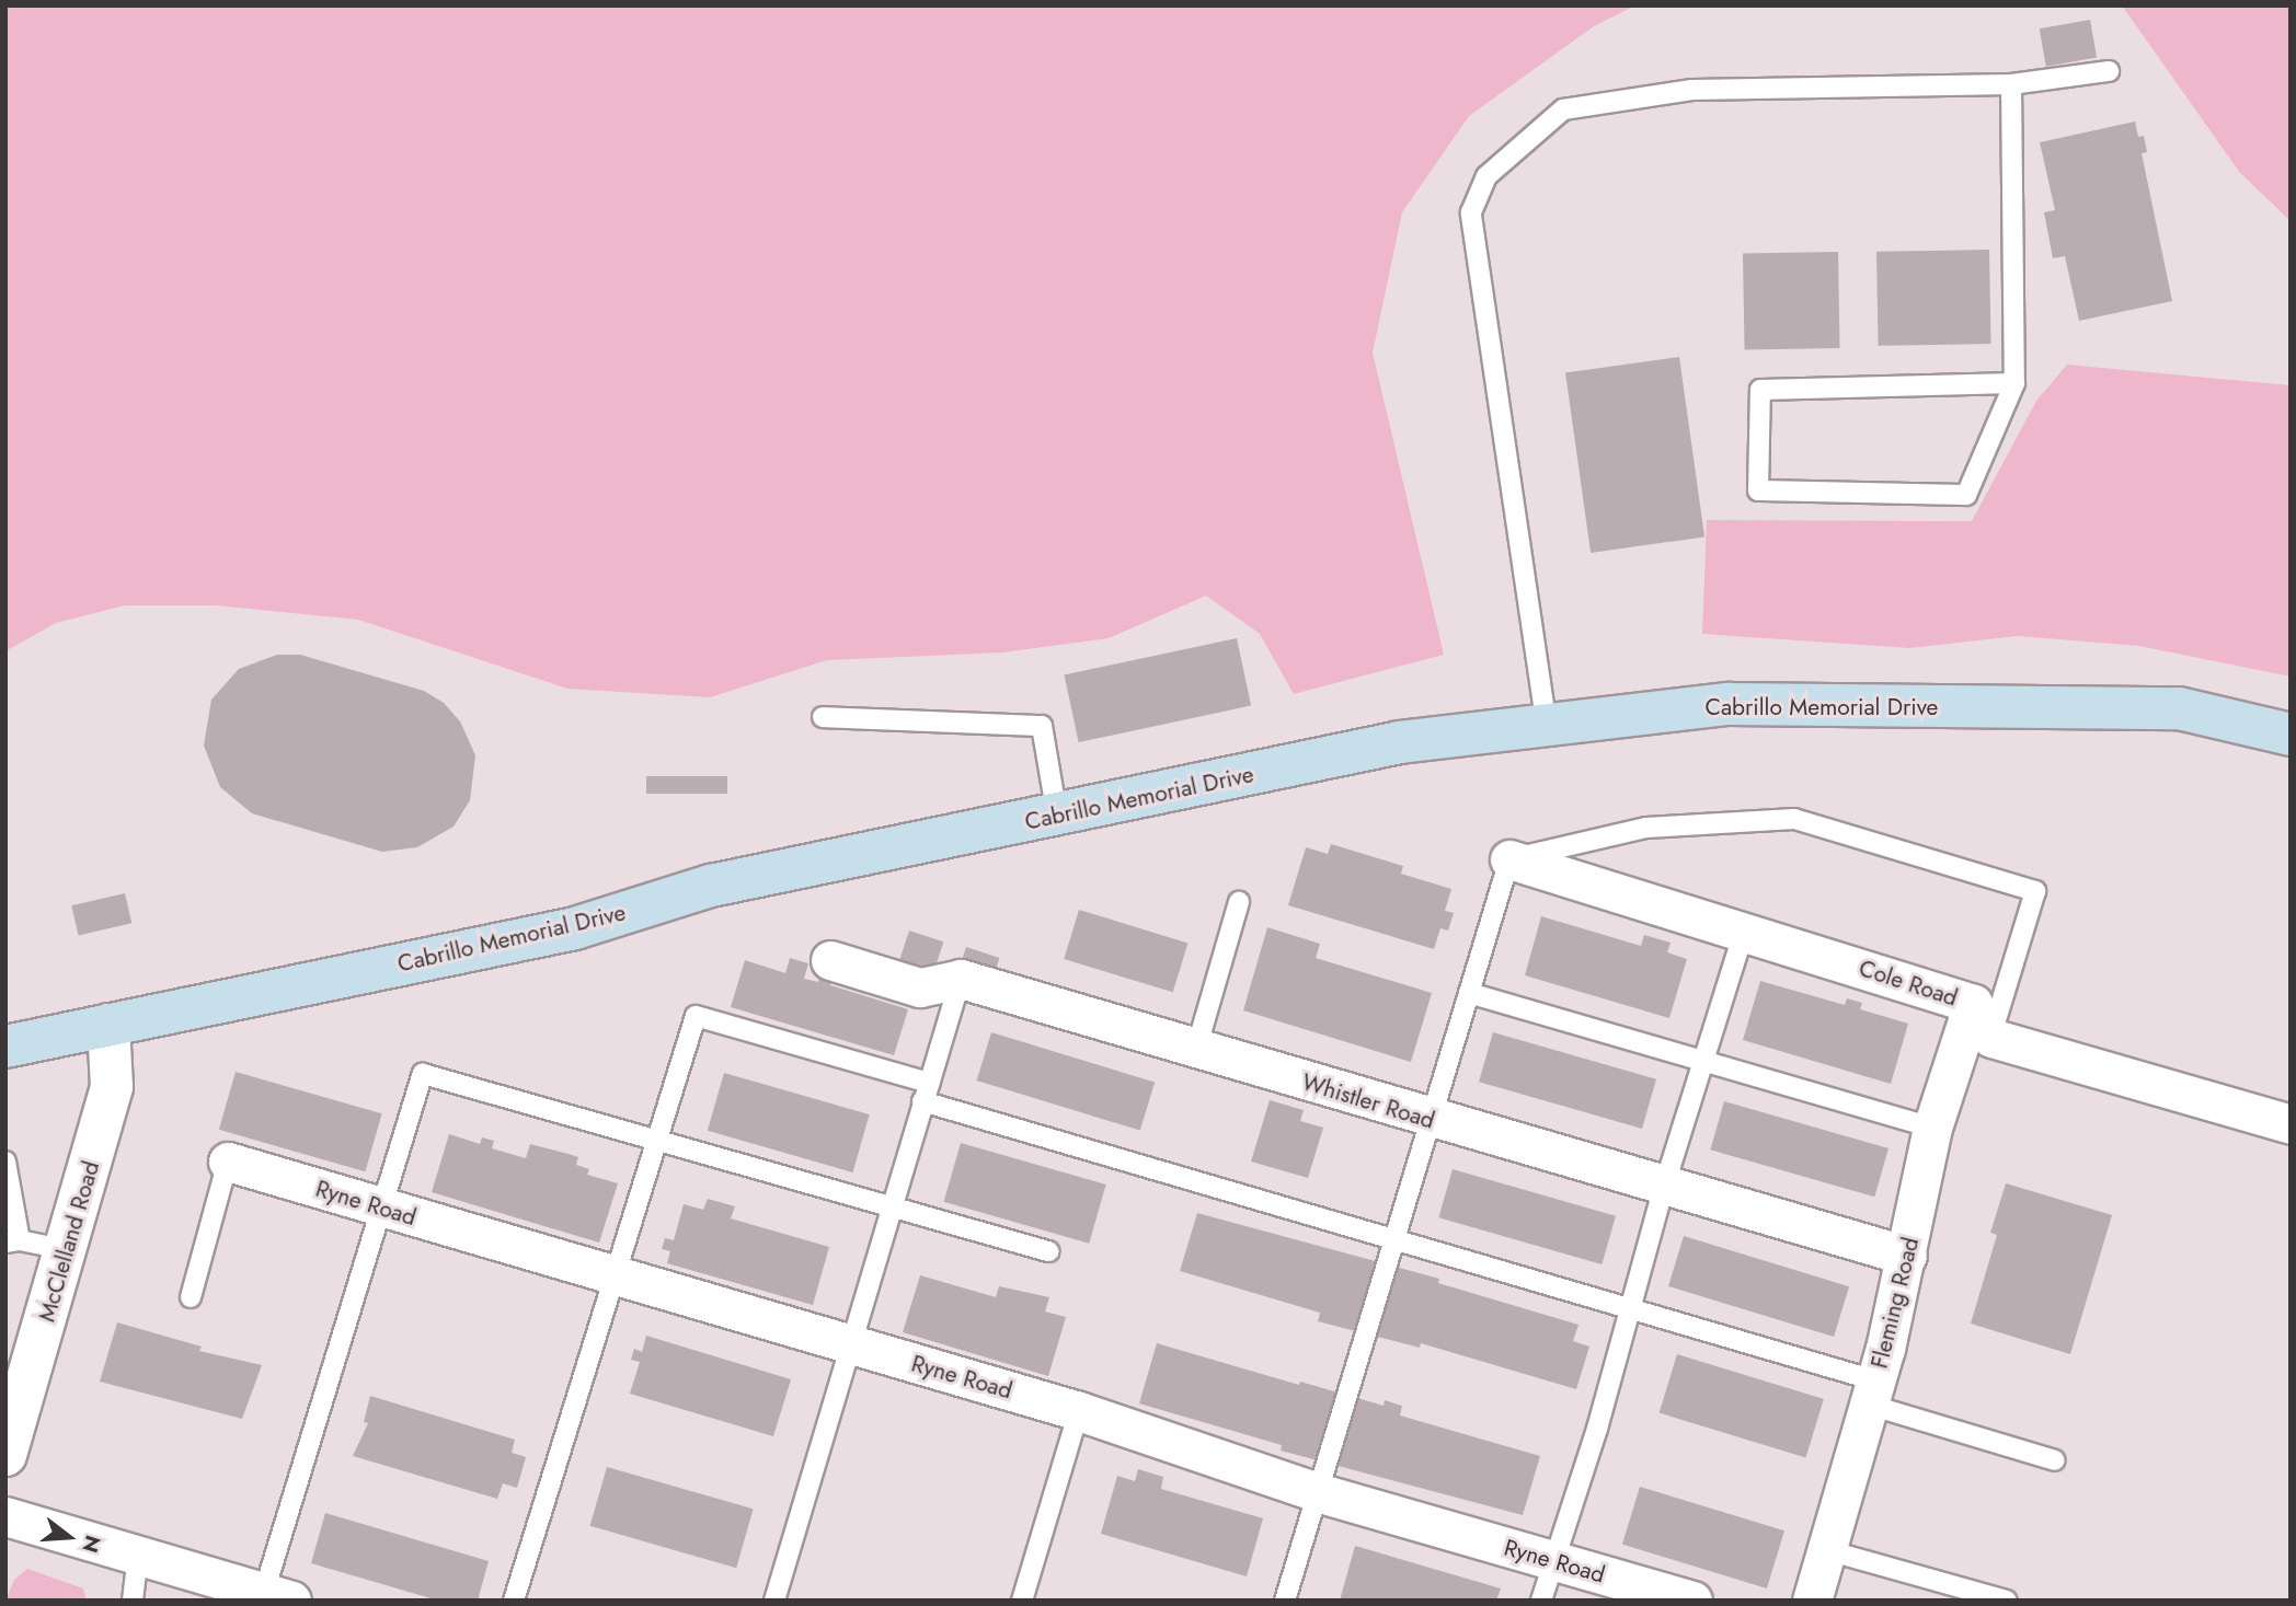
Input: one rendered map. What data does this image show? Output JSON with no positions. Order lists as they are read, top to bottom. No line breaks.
{"streets":{"main road":["Cabrillo Memorial Drive"],"street":["Cole Road","Whistler Road","Ryne Road","McClelland Road","Fleming Road"]},"crossings":[["Cabrillo Memorial Drive","McClelland Road"],["Cole Road","Fleming Road"],["Whistler Road","Fleming Road"]],"north":"right"}
